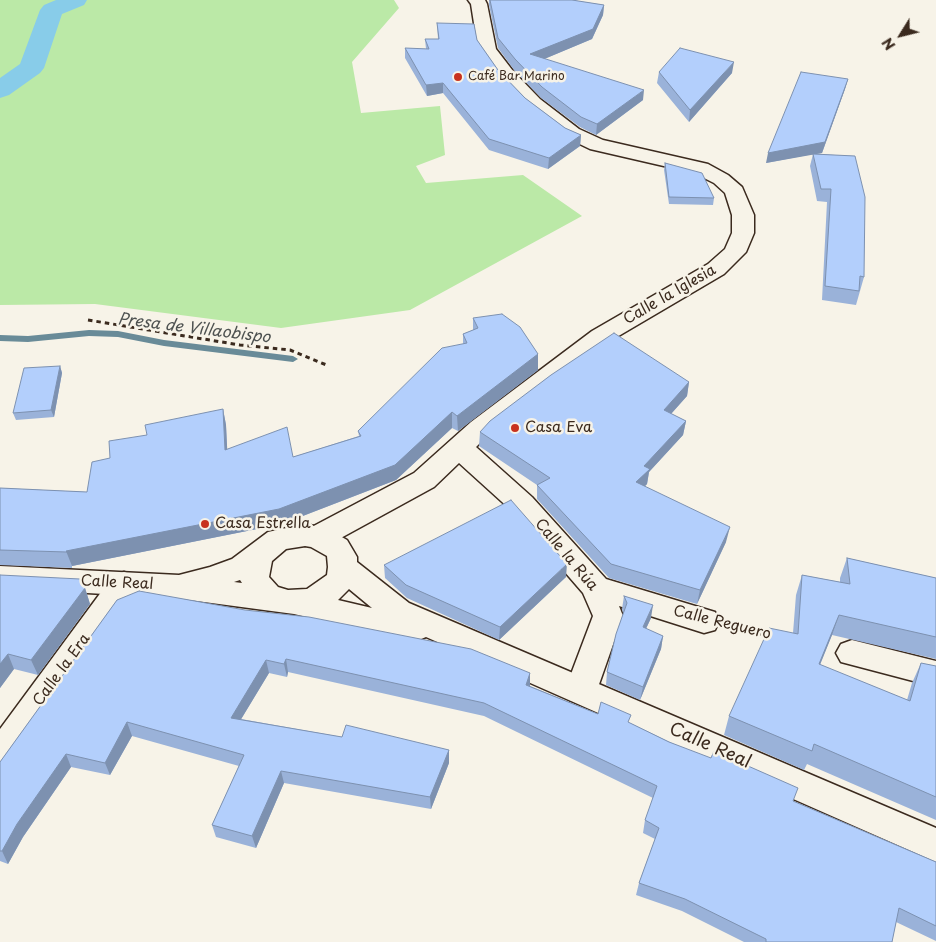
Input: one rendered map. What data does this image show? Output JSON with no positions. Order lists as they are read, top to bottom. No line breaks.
{"streets":{"street":["Calle la Iglesia","Calle la Rúa","Calle Real","Calle Reguero","Calle la Era"]},"crossings":[["Calle la Iglesia","Calle la Rúa"],["Calle la Iglesia","Calle Real"],["Calle la Rúa","Calle Real"],["Calle la Rúa","Calle Reguero"],["Calle Real","Calle la Era"]],"water":["Presa de Villaobispo"],"places":["Café Bar Marino","Casa Eva","Casa Estrella"],"north":"bottom left"}
